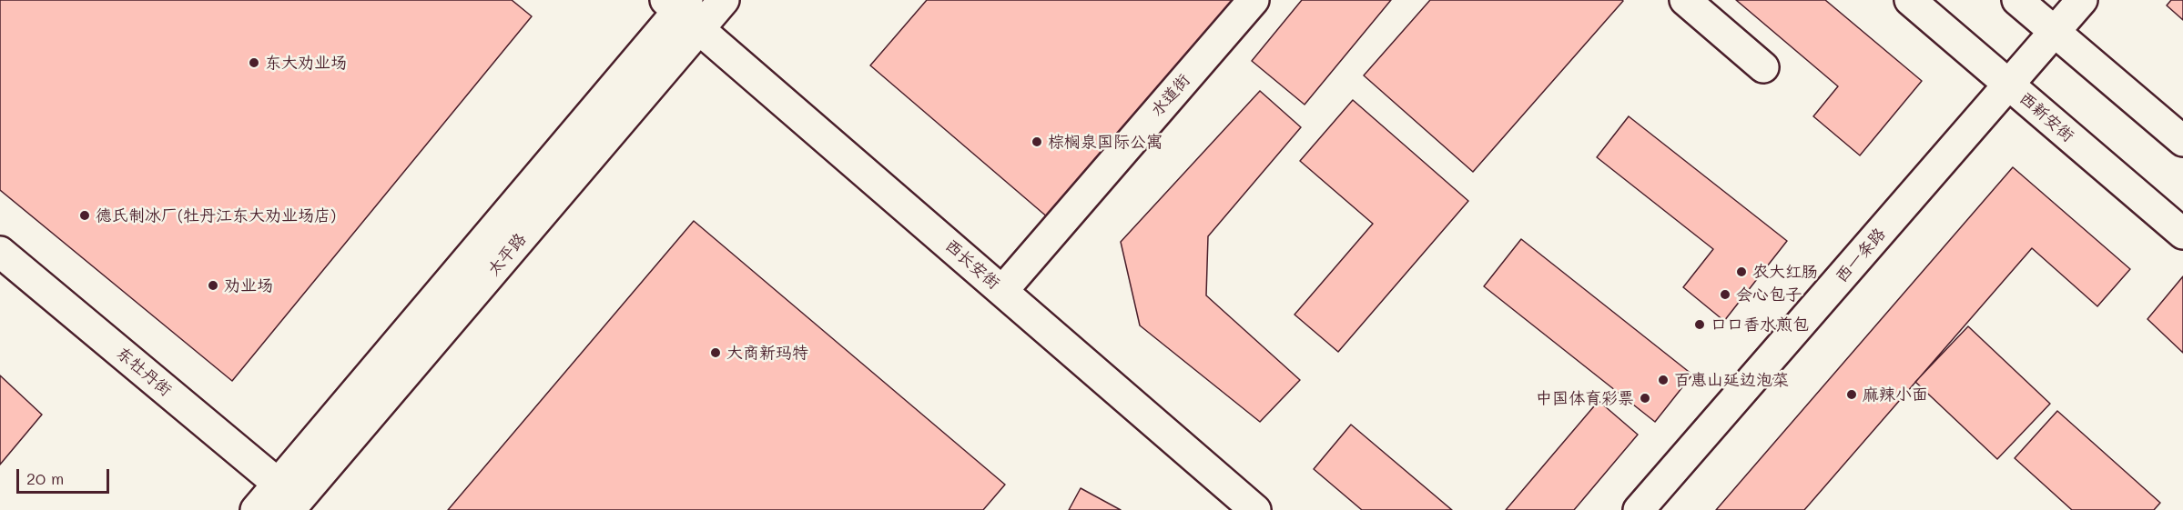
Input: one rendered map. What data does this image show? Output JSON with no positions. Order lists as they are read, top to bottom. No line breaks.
{"streets":{"street":["水道街","西新安街","太平路","西一条路","西长安街","东牡丹街"]},"crossings":[["水道街","西长安街"],["西新安街","西一条路"],["太平路","西长安街"],["太平路","东牡丹街"]],"places":["东大劝业场","棕榈泉国际公寓","德氏制冰厂(牡丹江东大劝业场店)","农大红肠","劝业场","会心包子","口口香水煎包","大商新玛特","百惠山延边泡菜","麻辣小面","中国体育彩票"],"scale_bar":"20 m"}
